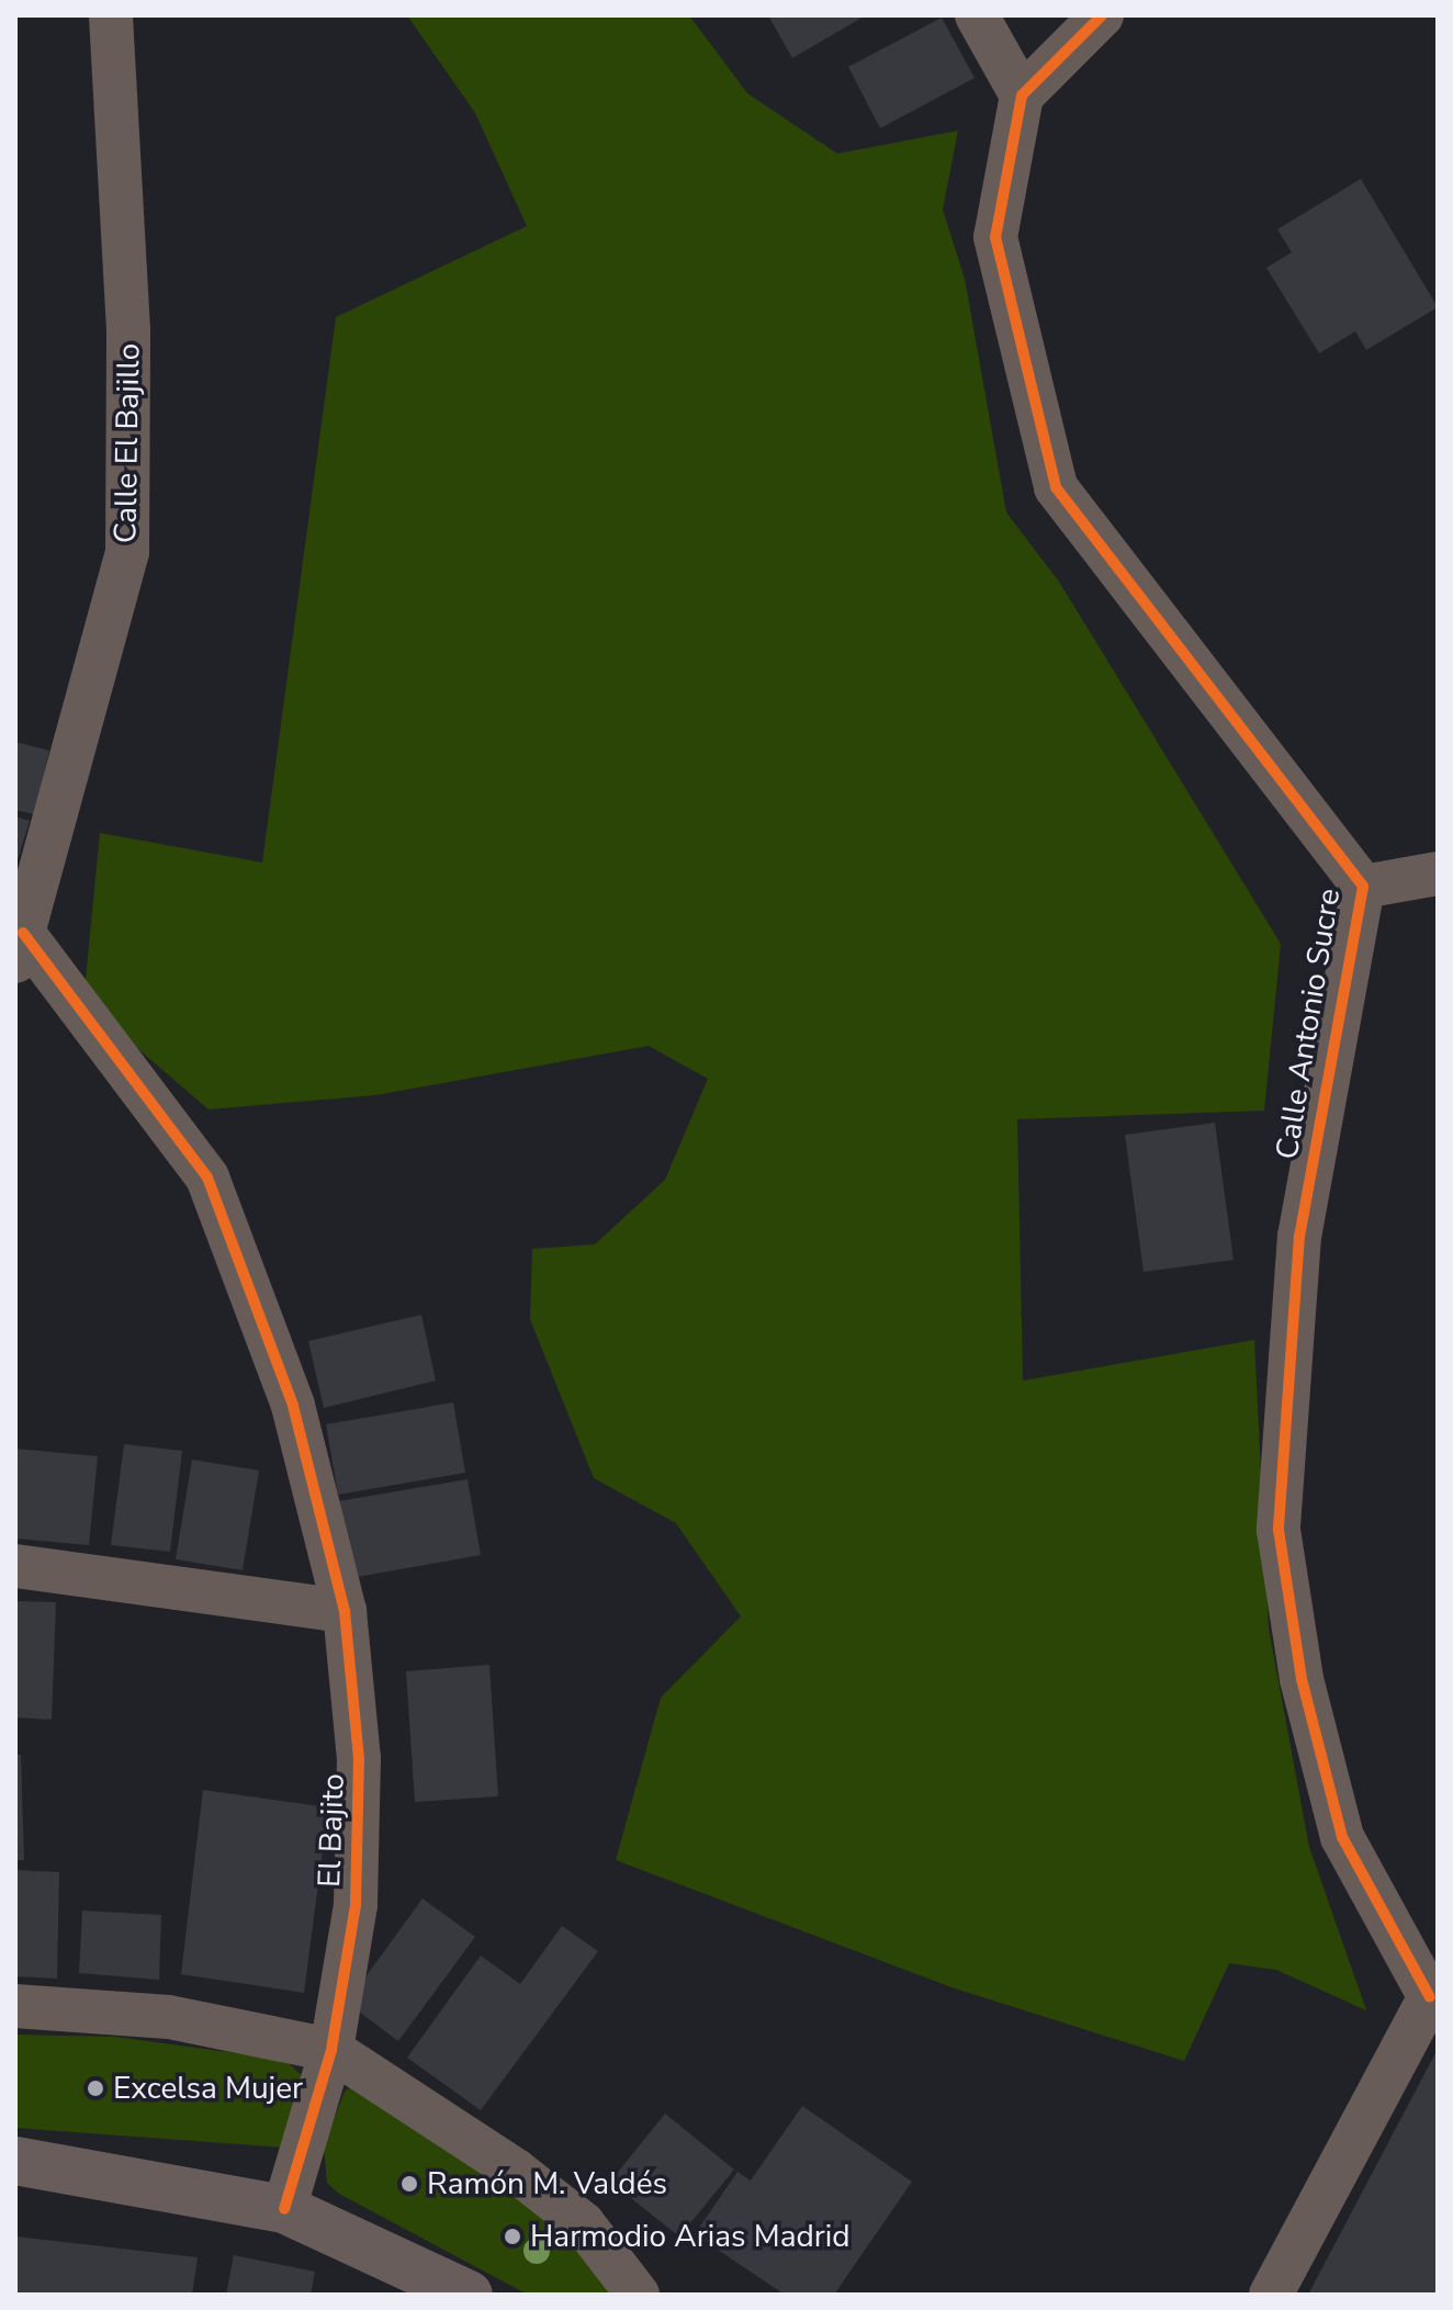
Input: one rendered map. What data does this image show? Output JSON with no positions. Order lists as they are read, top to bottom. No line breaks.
{"streets":{"street":["Calle El Bajillo","Calle Antonio Sucre","El Bajito"]},"crossings":[["Calle El Bajillo","El Bajito"]],"places":["Excelsa Mujer","Ramón M. Valdés","Harmodio Arias Madrid"]}
